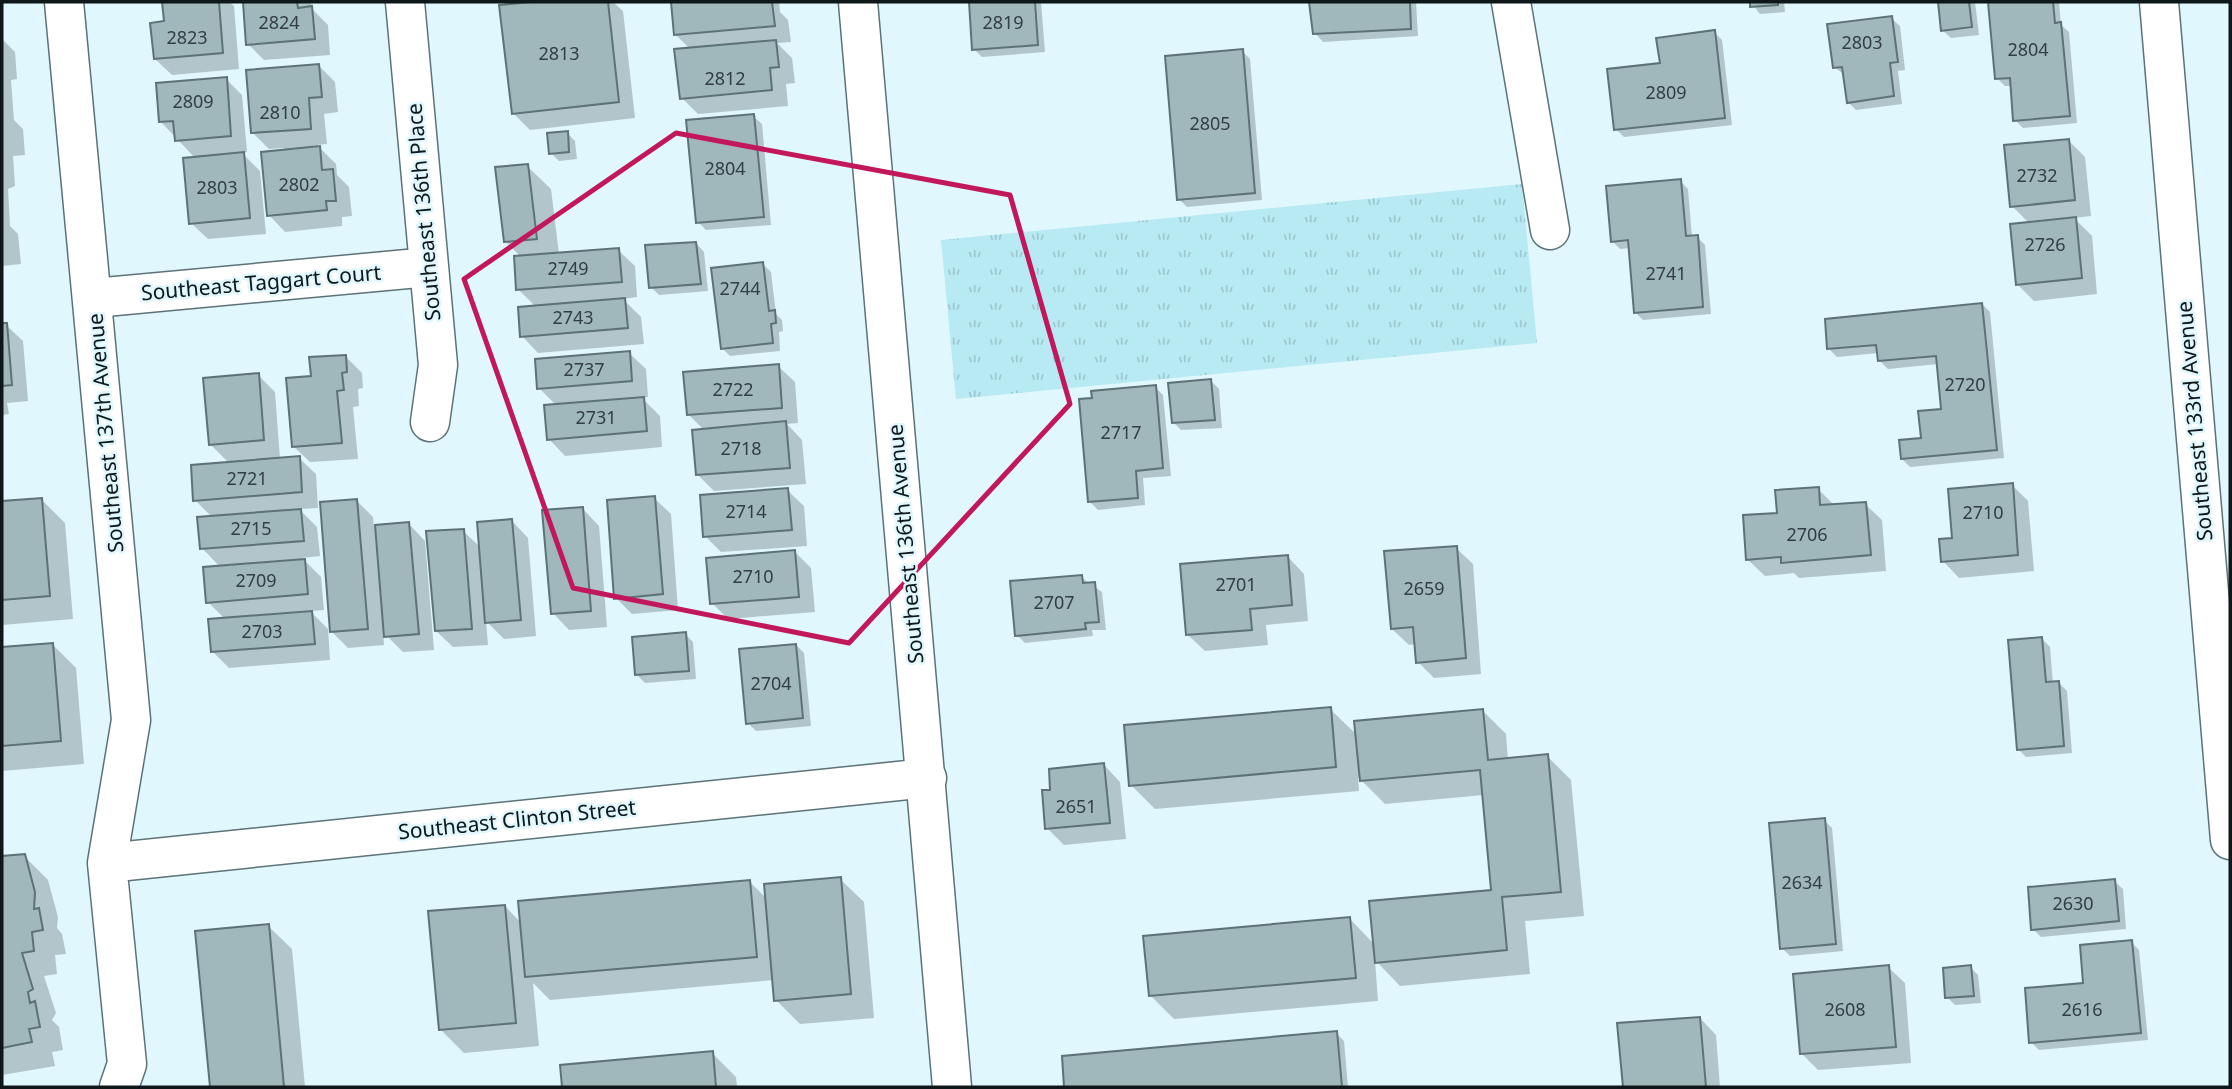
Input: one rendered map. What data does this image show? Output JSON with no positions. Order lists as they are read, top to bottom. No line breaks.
{"streets":{"street":["Southeast 136th Place","Southeast Taggart Court","Southeast 133rd Avenue","Southeast 137th Avenue","Southeast 136th Avenue","Southeast Clinton Street"]},"crossings":[["Southeast 136th Place","Southeast Taggart Court"],["Southeast Taggart Court","Southeast 137th Avenue"],["Southeast 137th Avenue","Southeast Clinton Street"],["Southeast 136th Avenue","Southeast Clinton Street"]],"house_numbers":["2824","2819","2823","2803","2804","2813","2812","2809","2809","2810","2805","2804","2732","2802","2803","2726","2749","2741","2744","2743","2737","2720","2722","2731","2717","2718","2721","2714","2710","2715","2706","2710","2709","2701","2659","2707","2703","2704","2651","2634","2630","2608","2616"]}
